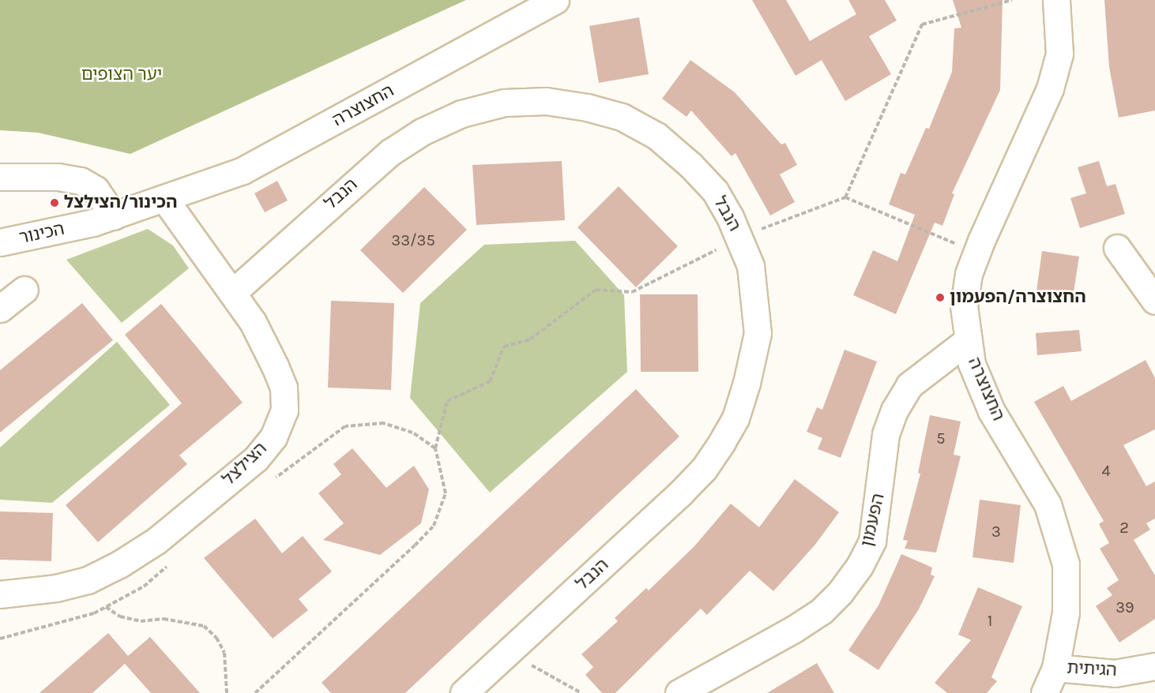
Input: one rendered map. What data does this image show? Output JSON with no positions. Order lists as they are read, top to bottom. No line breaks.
{"streets":{"street":["החצוצרה","הנבל","הכינור","הצילצל","הפעמון","הגיתית"]},"crossings":[["החצוצרה","הכינור"],["החצוצרה","הצילצל"],["החצוצרה","הפעמון"],["החצוצרה","הגיתית"],["הנבל","הצילצל"],["הכינור","הצילצל"]],"parks":["יער הצופים"],"places":["הכינור/הצילצל","החצוצרה/הפעמון"],"house_numbers":["33/35","5","4","2","3","39","1"]}
